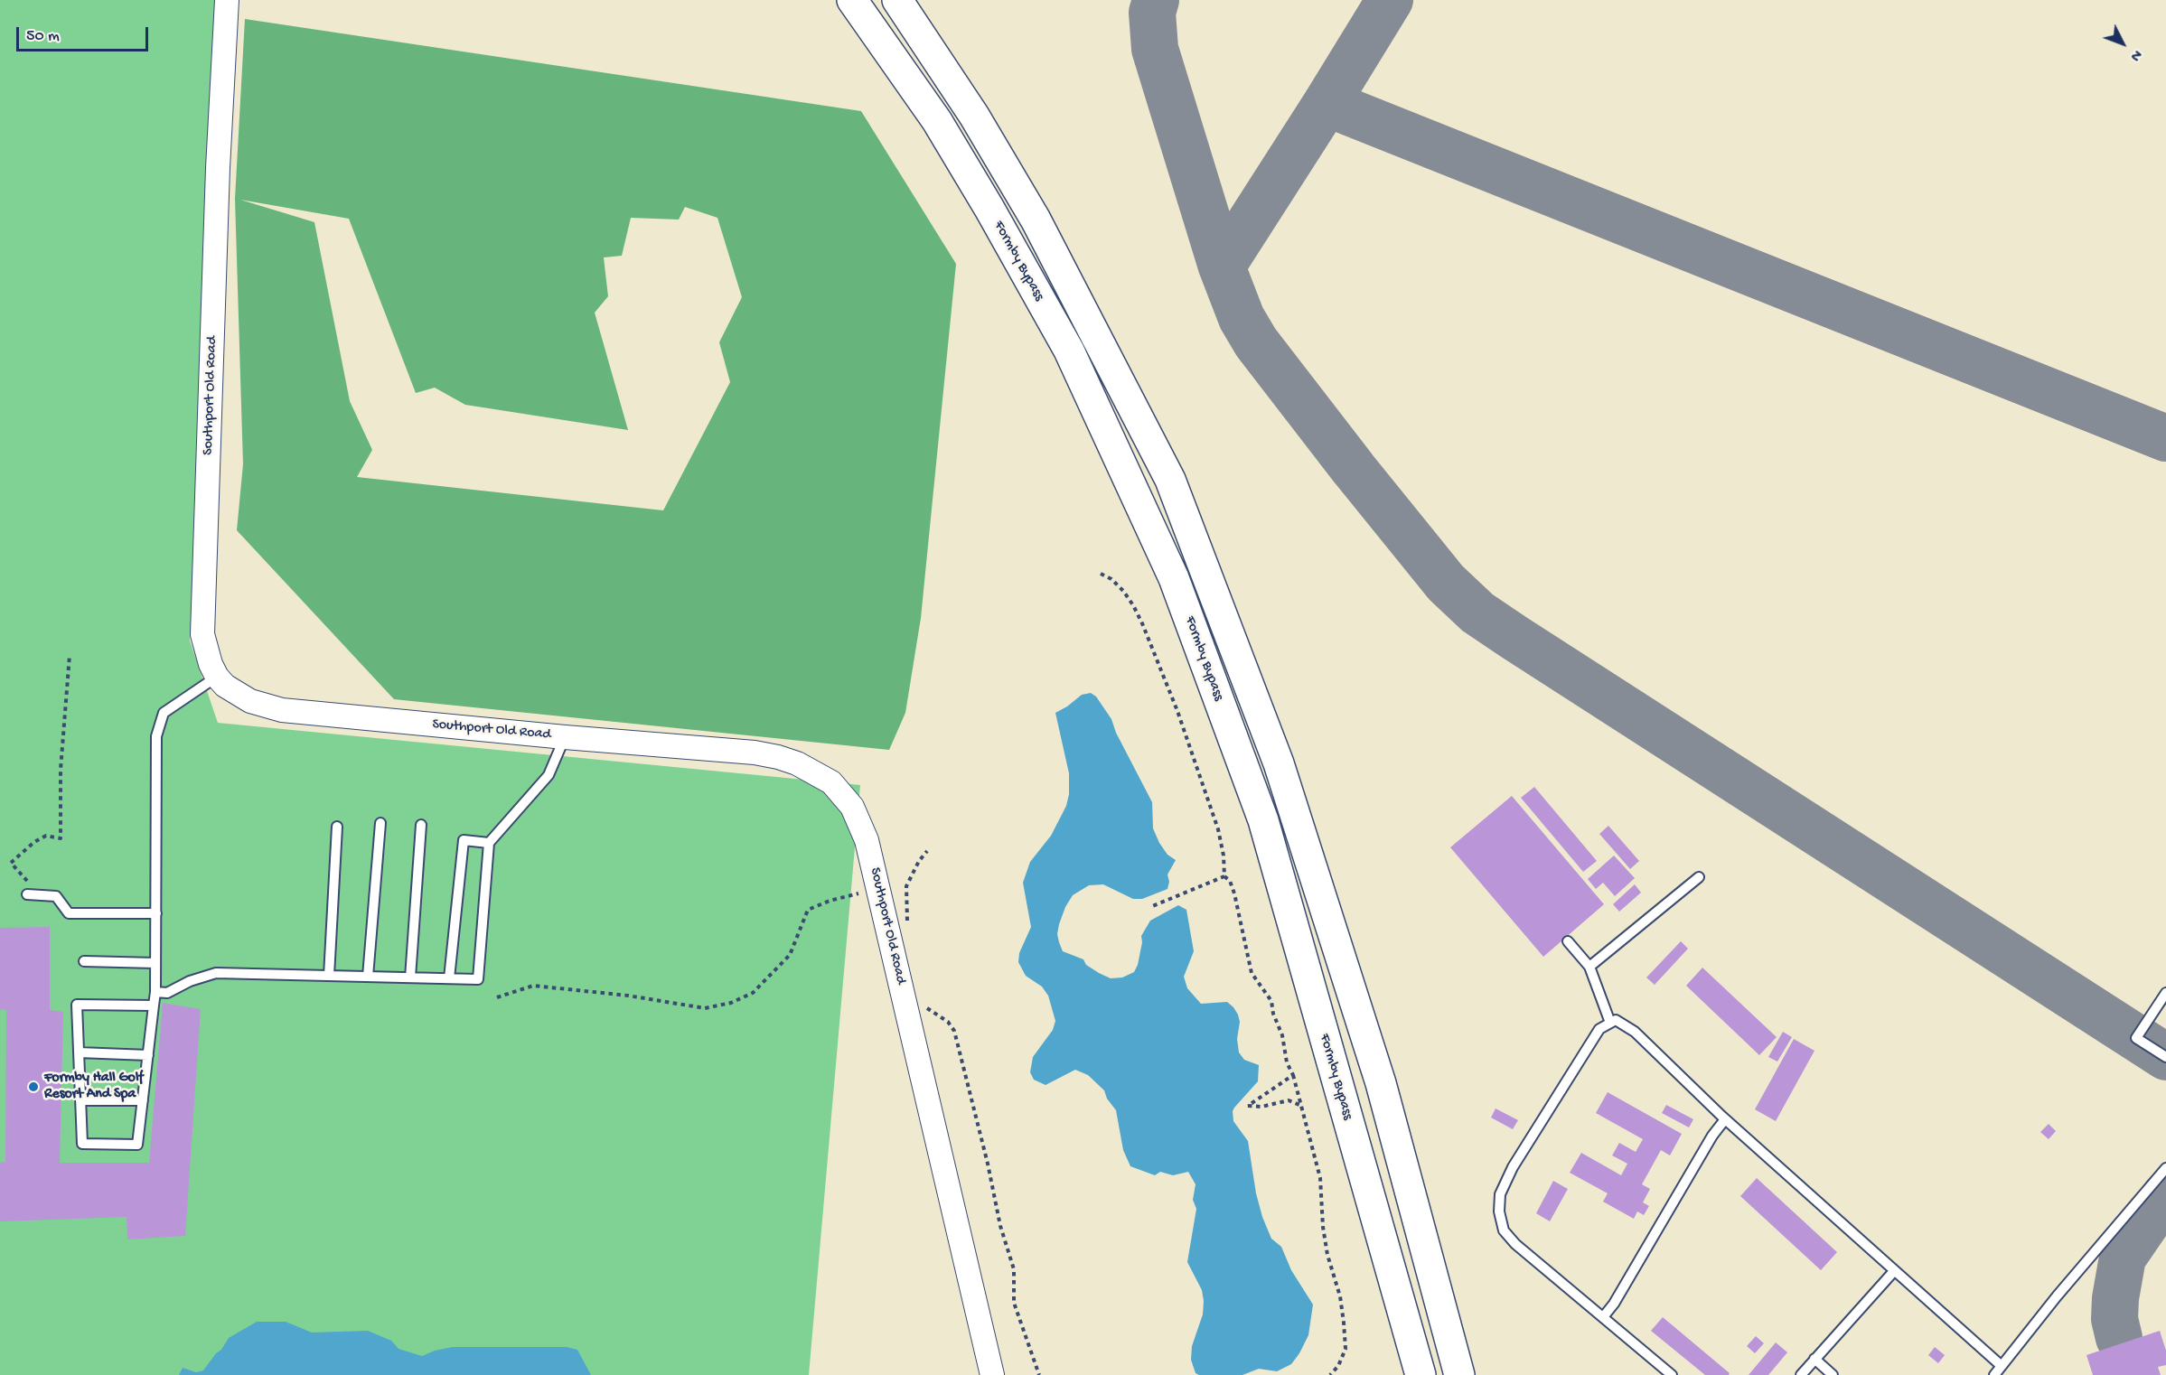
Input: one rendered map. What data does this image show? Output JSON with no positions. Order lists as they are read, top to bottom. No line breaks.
{"streets":{"highway":["Formby Bypass"],"street":["Southport Old Road"]},"places":["Formby Hall Golf Resort And Spa"],"scale_bar":"50 m","north":"bottom right"}
